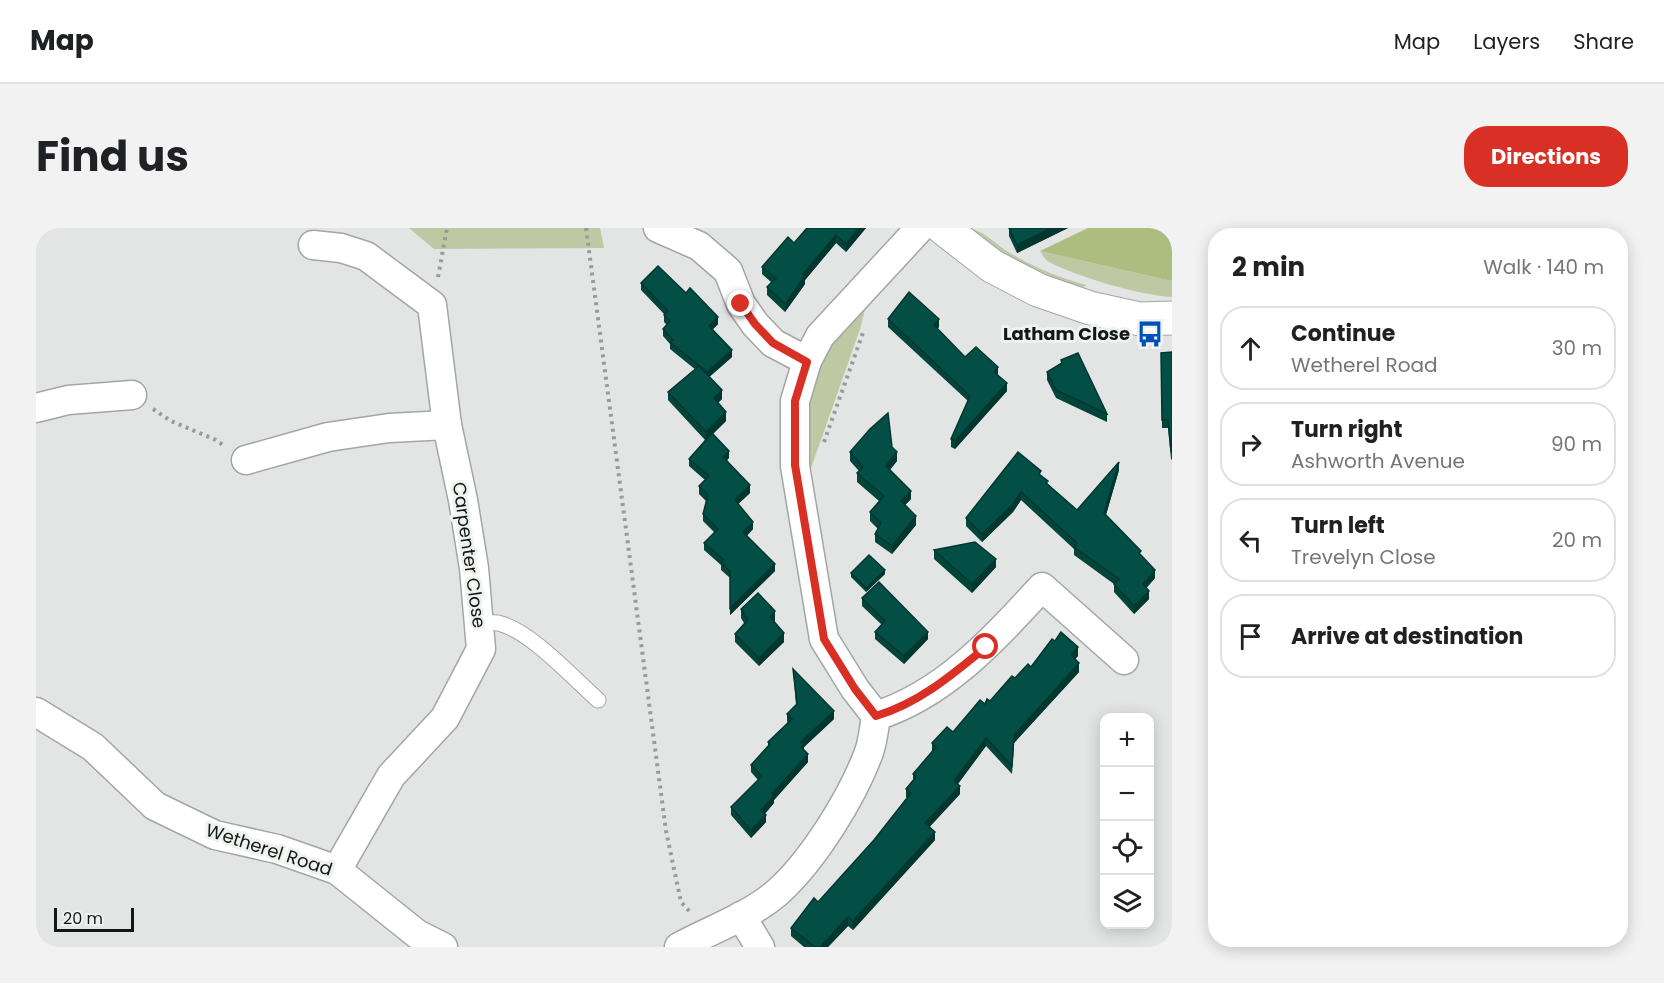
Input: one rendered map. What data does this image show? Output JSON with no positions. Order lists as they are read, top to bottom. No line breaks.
{"streets":{"street":["Carpenter Close","Wetherel Road"]},"crossings":[["Carpenter Close","Wetherel Road"]],"places":{"bus stop":["Latham Close"]},"scale_bar":"20 m","page":{"header":"Map","nav":["Map","Layers","Share"],"title":"Find us","buttons":"Directions","heading":["2 min","Walk · 140 m"],"list":[["Continue","Wetherel Road","30 m"],["Turn right","Ashworth Avenue","90 m"],["Turn left","Trevelyn Close","20 m"],"Arrive at destination"],"map_buttons":["+","−"],"scale":"20 m"}}
